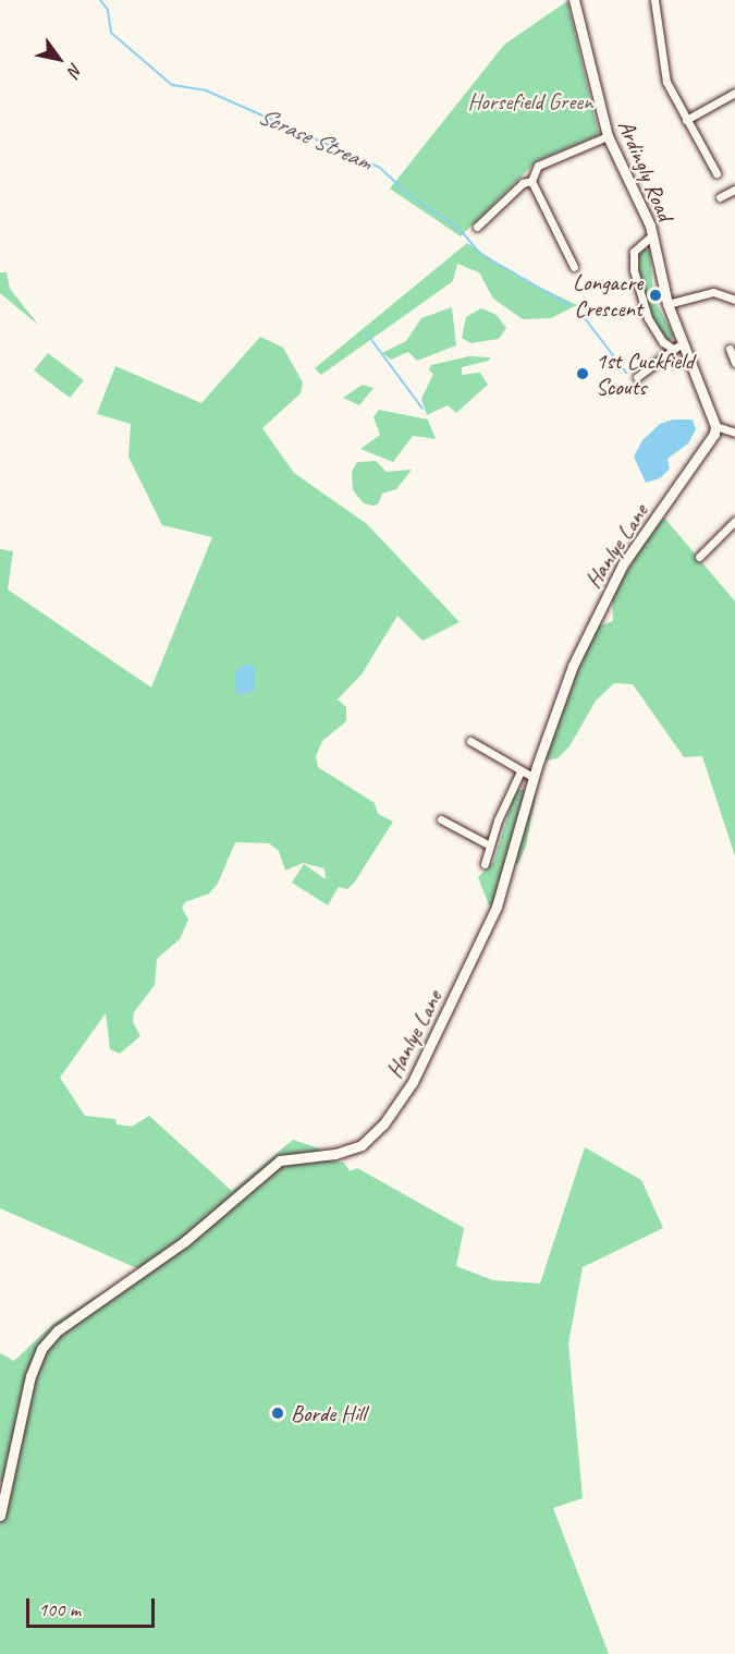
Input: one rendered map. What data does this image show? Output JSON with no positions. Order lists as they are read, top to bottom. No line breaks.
{"streets":{"street":["Ardingly Road","Hanlye Lane"]},"crossings":[["Ardingly Road","Hanlye Lane"]],"water":["Scrase Stream"],"parks":["Horsefield Green"],"places":["Longacre Crescent","1st Cuckfield Scouts","Borde Hill"],"scale_bar":"100 m","north":"bottom right"}
